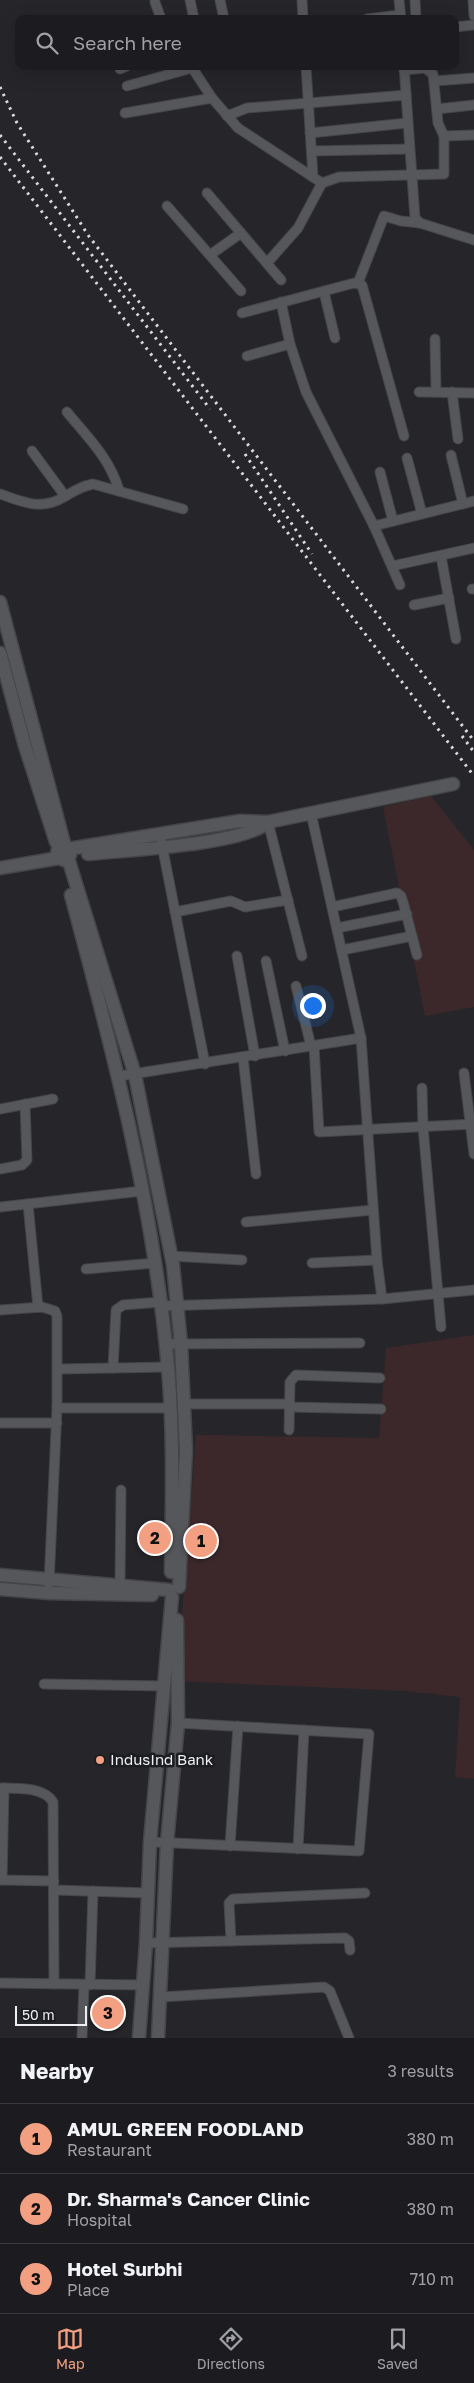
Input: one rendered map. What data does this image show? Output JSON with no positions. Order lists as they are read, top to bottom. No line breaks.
{"places":["IndusInd Bank"],"scale_bar":"50 m","page":{"search":"Search here","pins":["2","1","3"],"scale":"50 m","heading":["Nearby","3 results"],"list":[{"mark":"1","name":"AMUL GREEN FOODLAND","note":"Restaurant","value":"380 m"},{"mark":"2","name":"Dr. Sharma's Cancer Clinic","note":"Hospital","value":"380 m"},{"mark":"3","name":"Hotel Surbhi","note":"Place","value":"710 m"}],"nav":["Map","Directions","Saved"]}}
